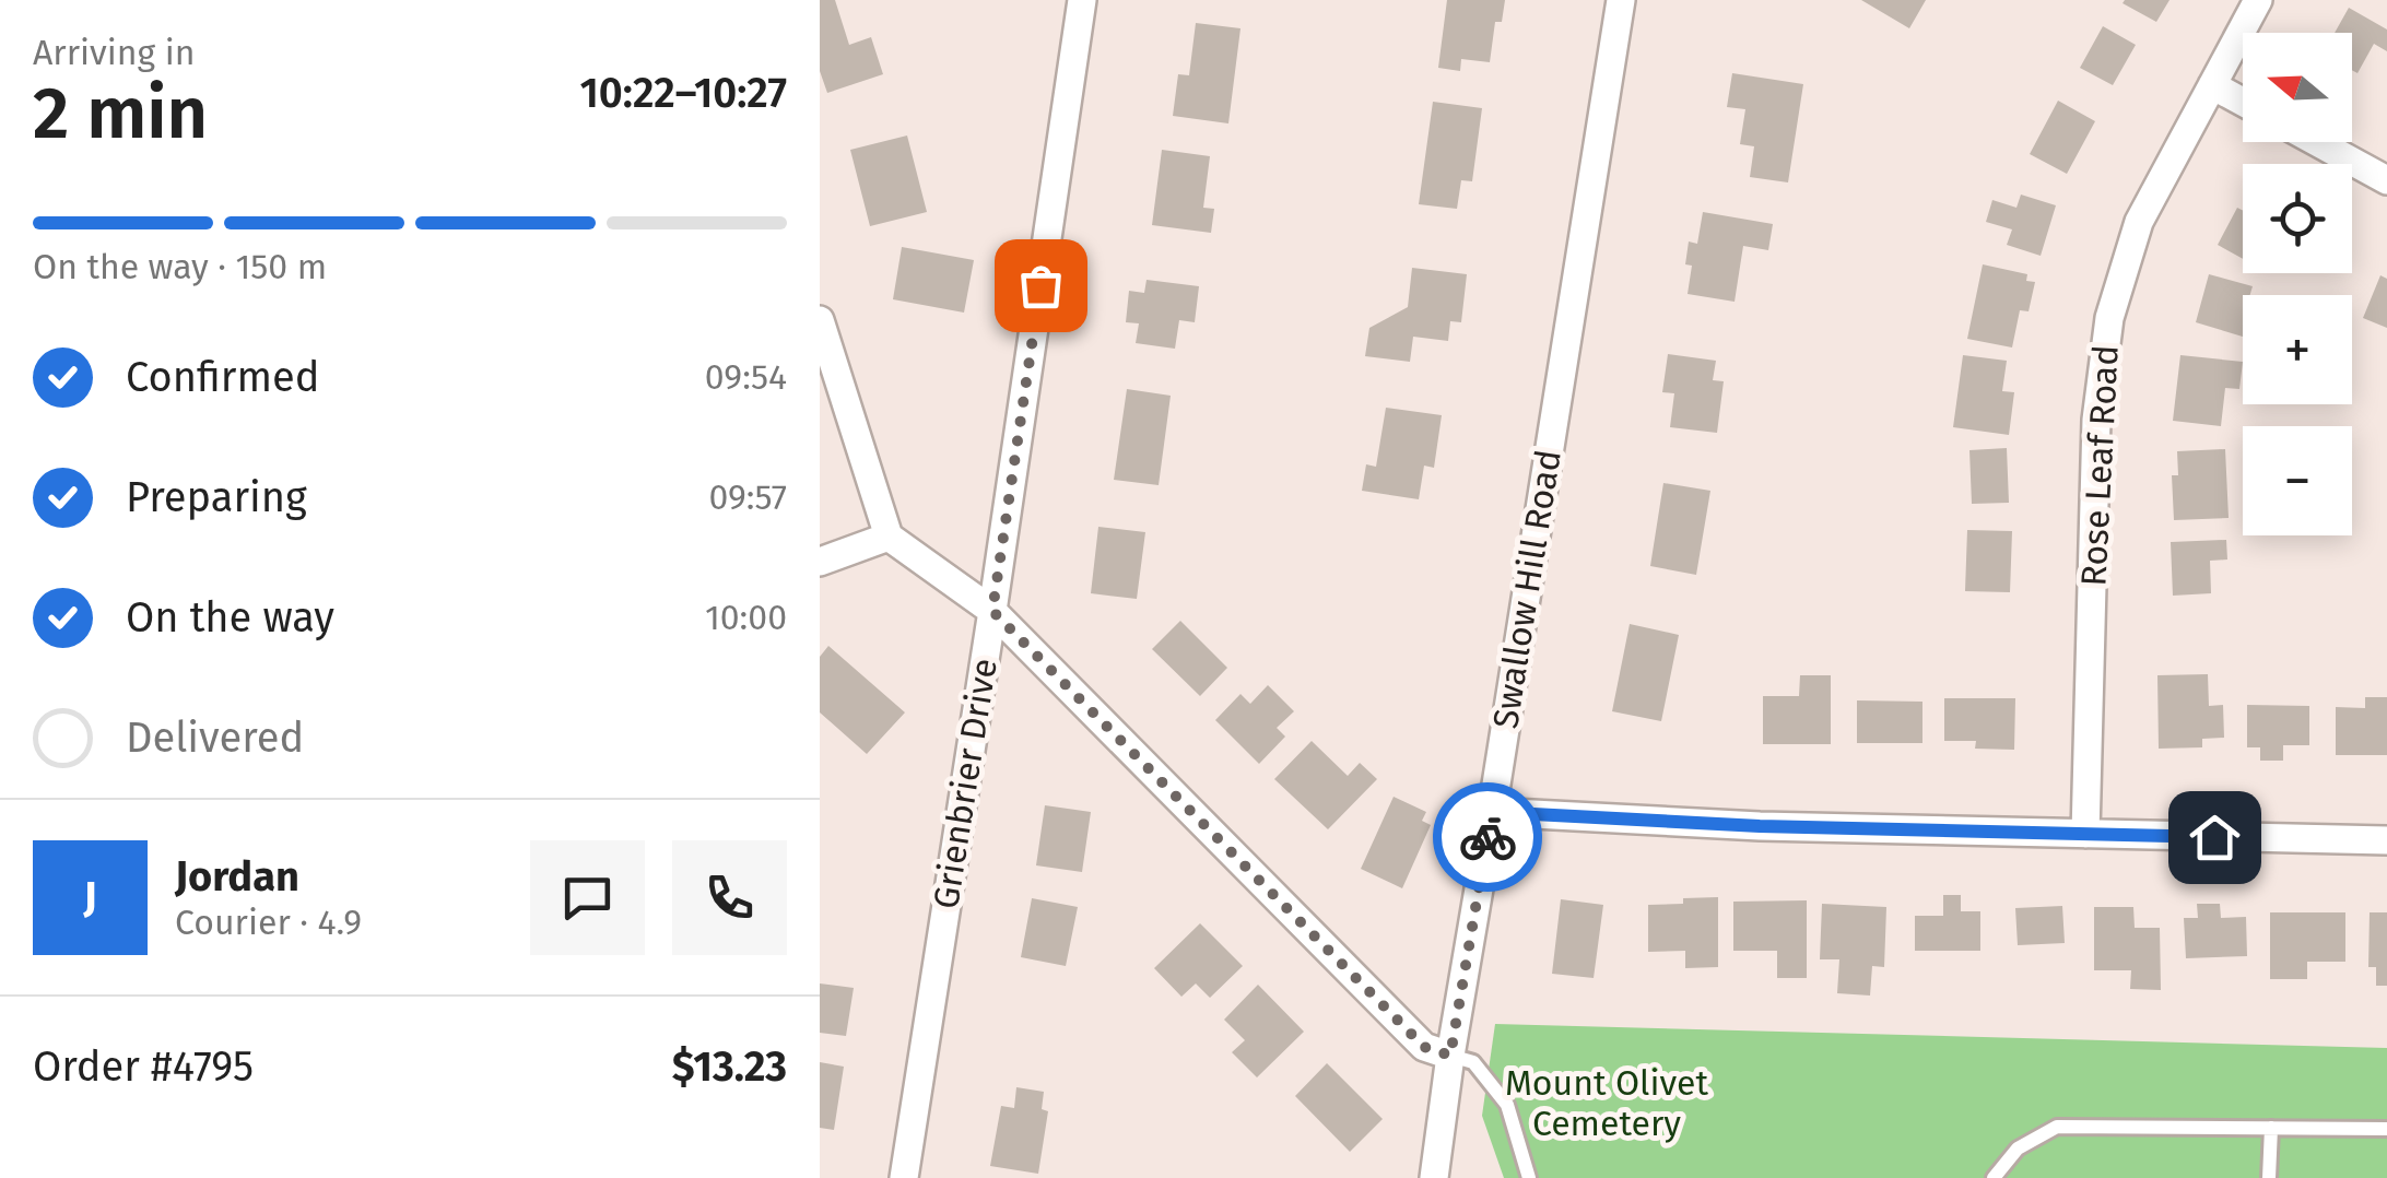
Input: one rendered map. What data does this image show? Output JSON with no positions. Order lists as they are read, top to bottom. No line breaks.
{"streets":{"street":["Rose Leaf Road","Swallow Hill Road","Grienbrier Drive"]},"parks":["Mount Olivet Cemetery"],"north":"left","page":{"heading":["2 min","Arriving in","10:22–10:27"],"panel":["Jordan","Courier · 4.9","Order #4795","$13.23"],"map_buttons":["+","−"],"bar":"On the way · 150 m","list":[["Confirmed","09:54"],["Preparing","09:57"],["On the way","10:00"],"Delivered"],"round":"J"}}
